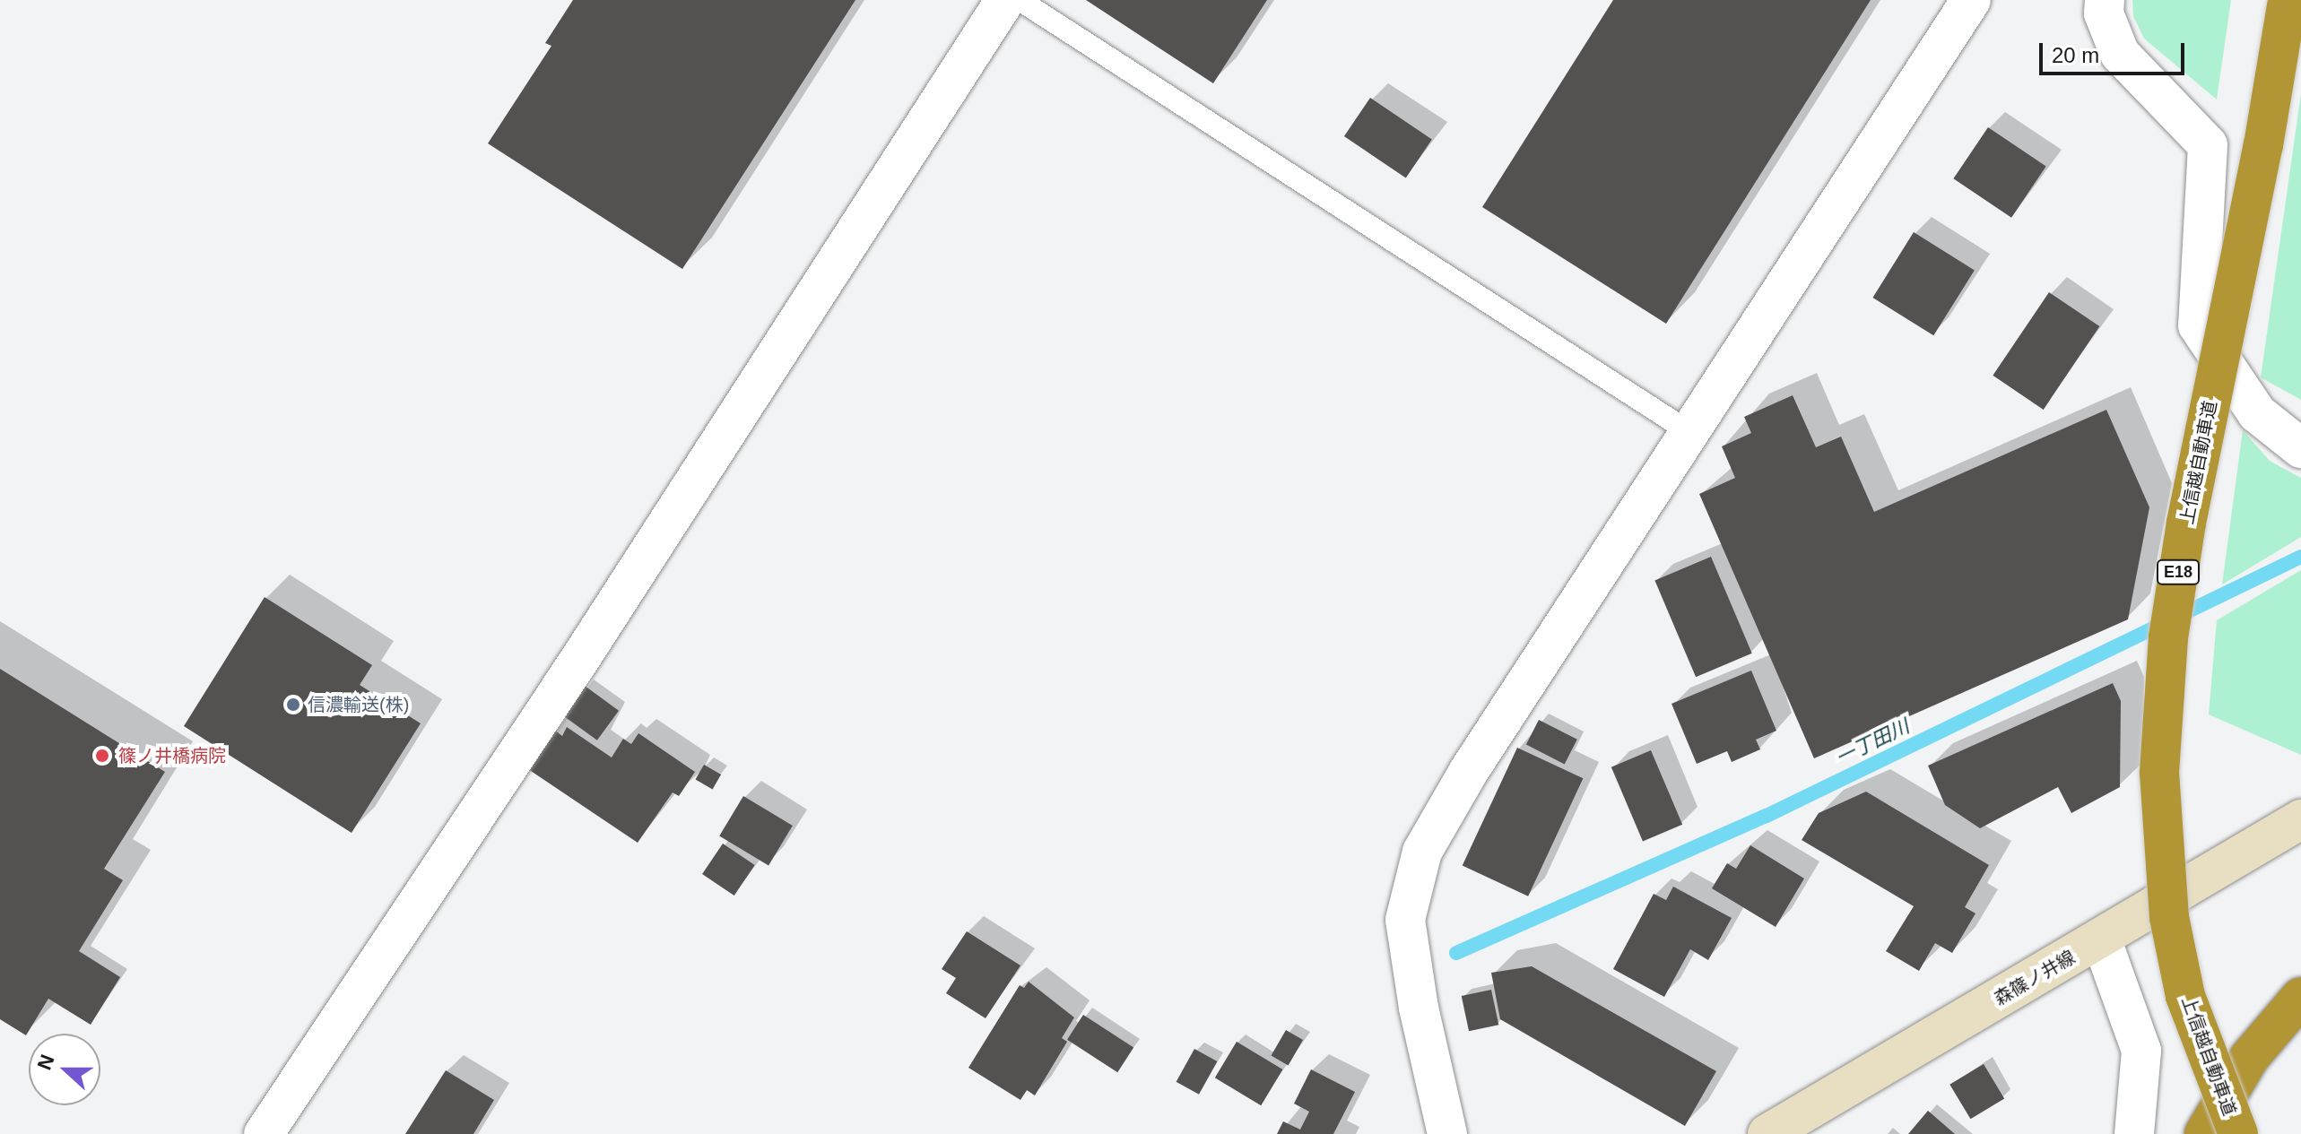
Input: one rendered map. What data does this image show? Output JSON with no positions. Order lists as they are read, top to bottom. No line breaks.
{"streets":{"highway":["上信越自動車道","E18"],"main road":["森篠ノ井線"]},"water":["一丁田川"],"places":["信濃輸送(株)","篠ノ井橋病院"],"scale_bar":"20 m","north":"left"}
